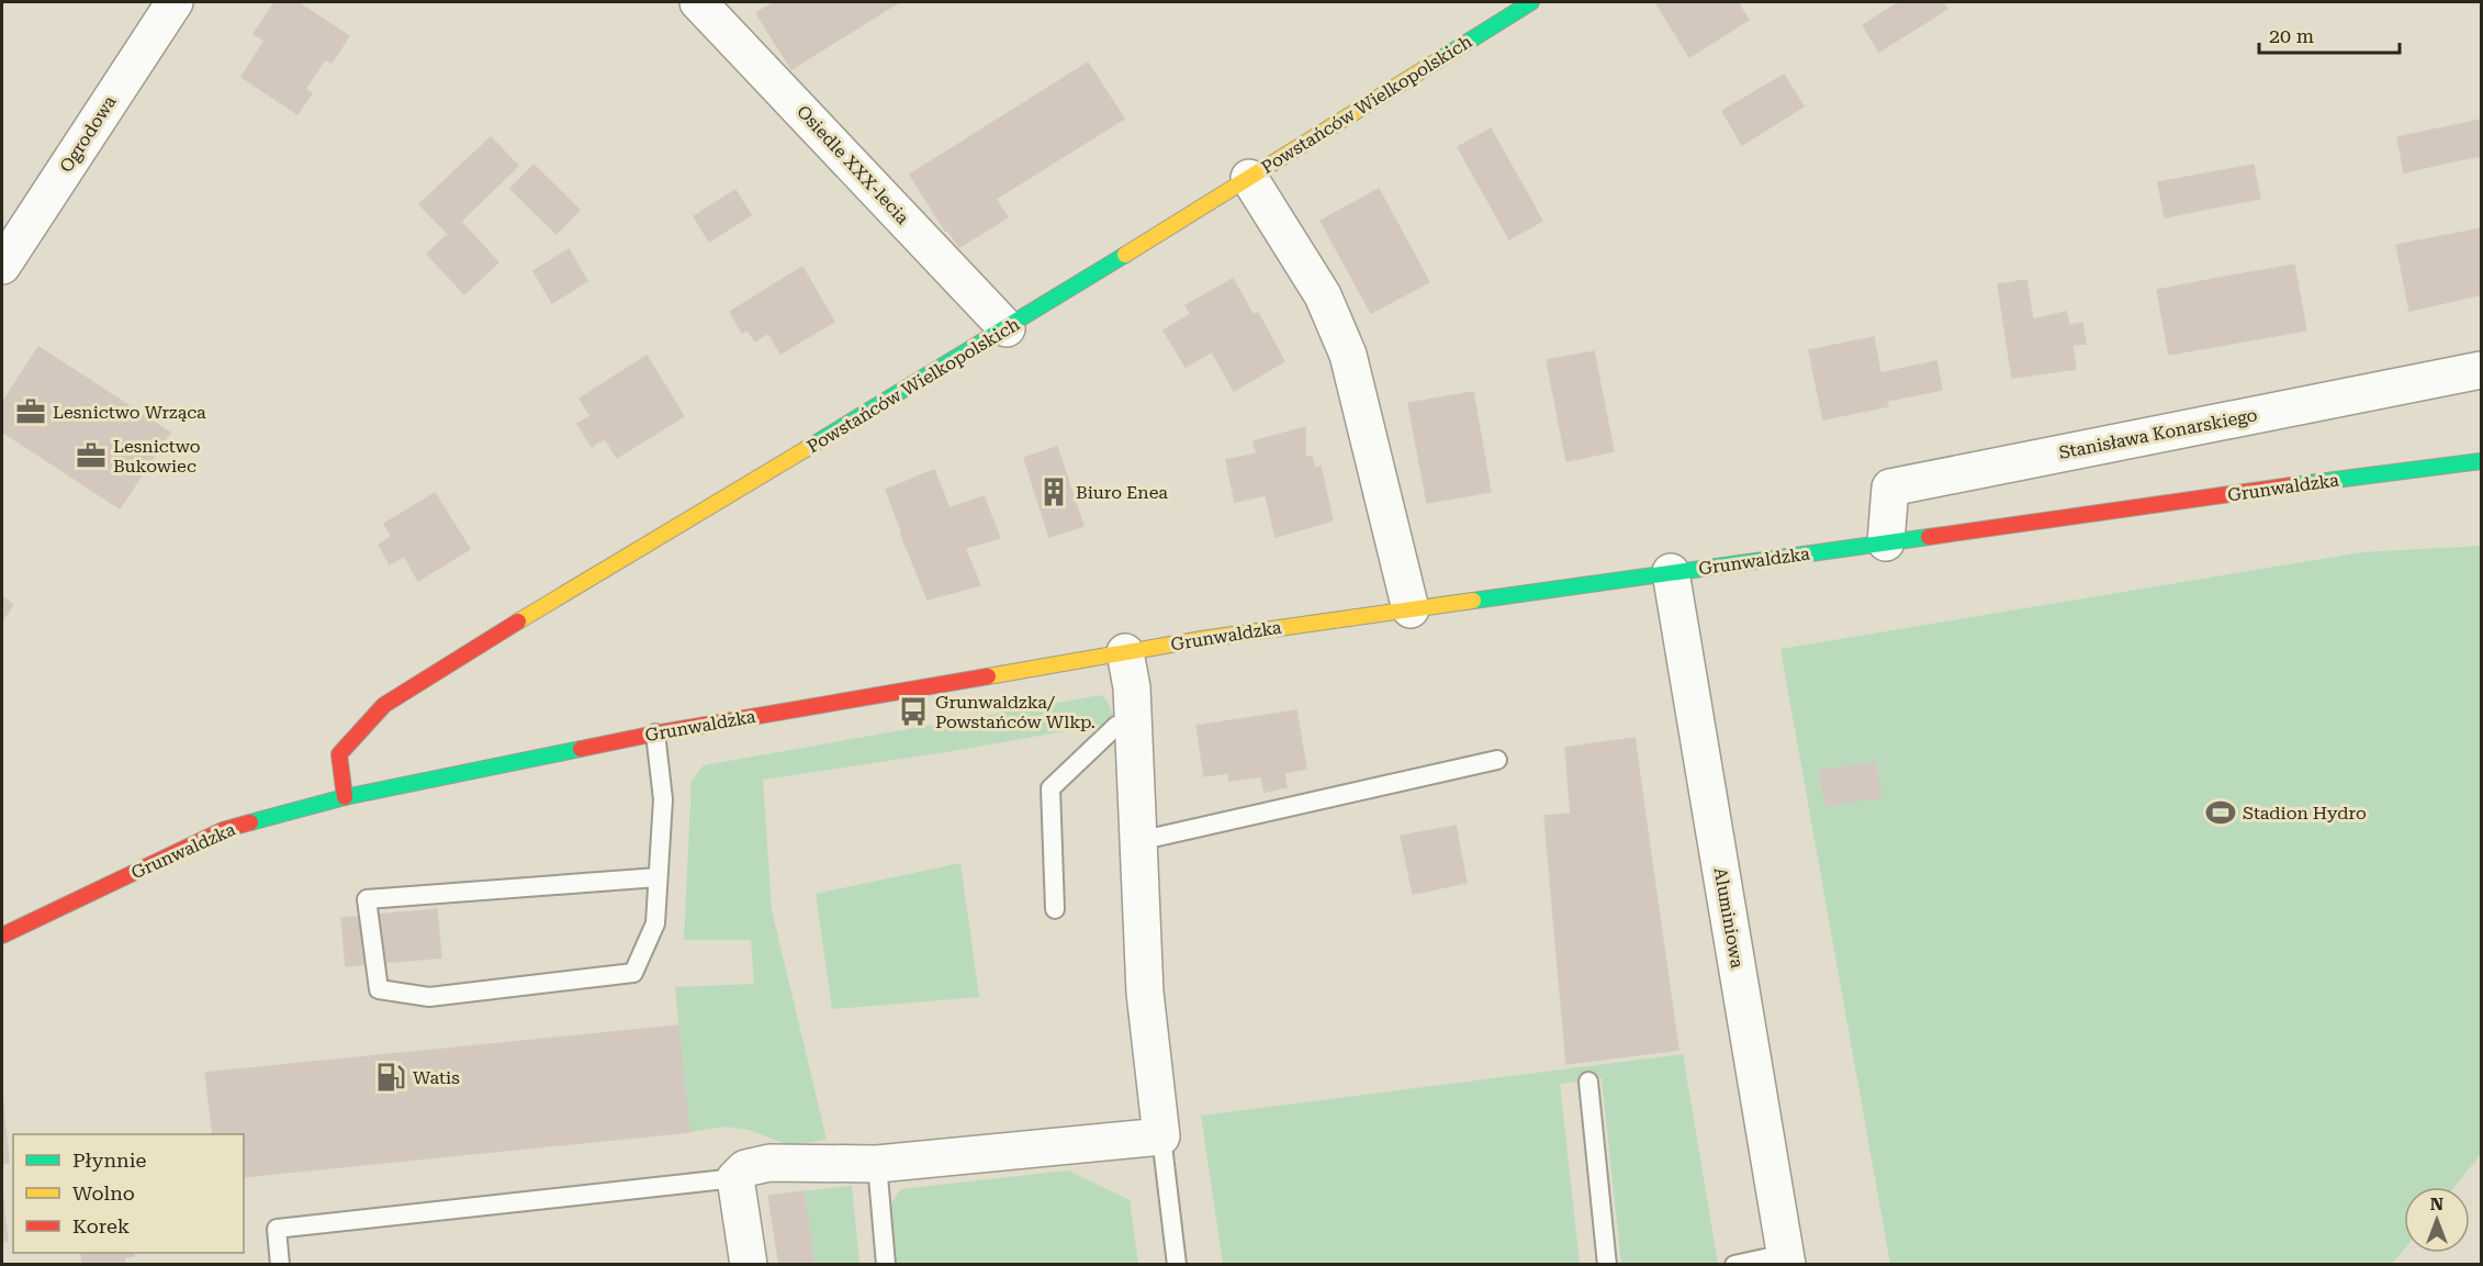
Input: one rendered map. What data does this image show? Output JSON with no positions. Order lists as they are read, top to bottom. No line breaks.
{"streets":{"main road":["Powstańców Wielkopolskich","Grunwaldzka"],"street":["Ogrodowa","Osiedle XXX-lecia","Stanisława Konarskiego","Aluminiowa"]},"crossings":[["Powstańców Wielkopolskich","Osiedle XXX-lecia"],["Powstańców Wielkopolskich","Grunwaldzka"],["Stanisława Konarskiego","Grunwaldzka"],["Grunwaldzka","Aluminiowa"]],"places":{"office":["Lesnictwo Wrząca","Lesnictwo Bukowiec"],"building":["Biuro Enea"],"bus stop":["Grunwaldzka/ Powstańców Wlkp."],"sports":["Stadion Hydro"],"fuel station":["Watis"]},"legend":["Płynnie","Wolno","Korek"],"scale_bar":"20 m","north":"top"}
